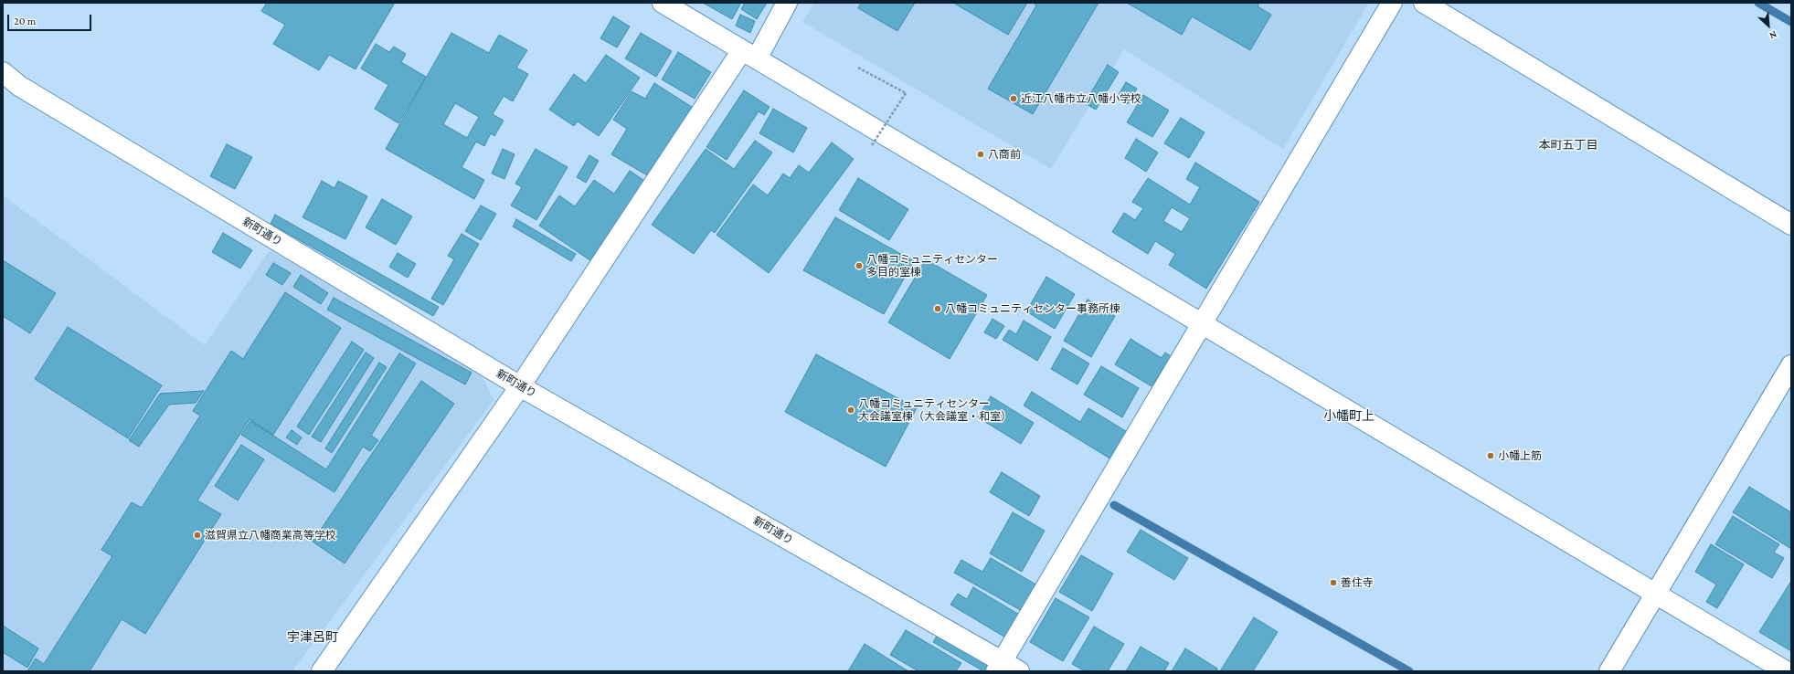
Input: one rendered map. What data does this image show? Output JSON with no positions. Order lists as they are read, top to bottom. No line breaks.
{"streets":{"street":["新町通り"]},"districts":["本町五丁目","小幡町上","宇津呂町"],"places":["近江八幡市立八幡小学校","八商前","八幡コミュニティセンター 多目的室棟","八幡コミュニティセンター事務所棟","八幡コミュニティセンター 大会議室棟（大会議室・和室）","小幡上筋","滋賀県立八幡商業高等学校","善住寺"],"scale_bar":"20 m","north":"bottom right"}
